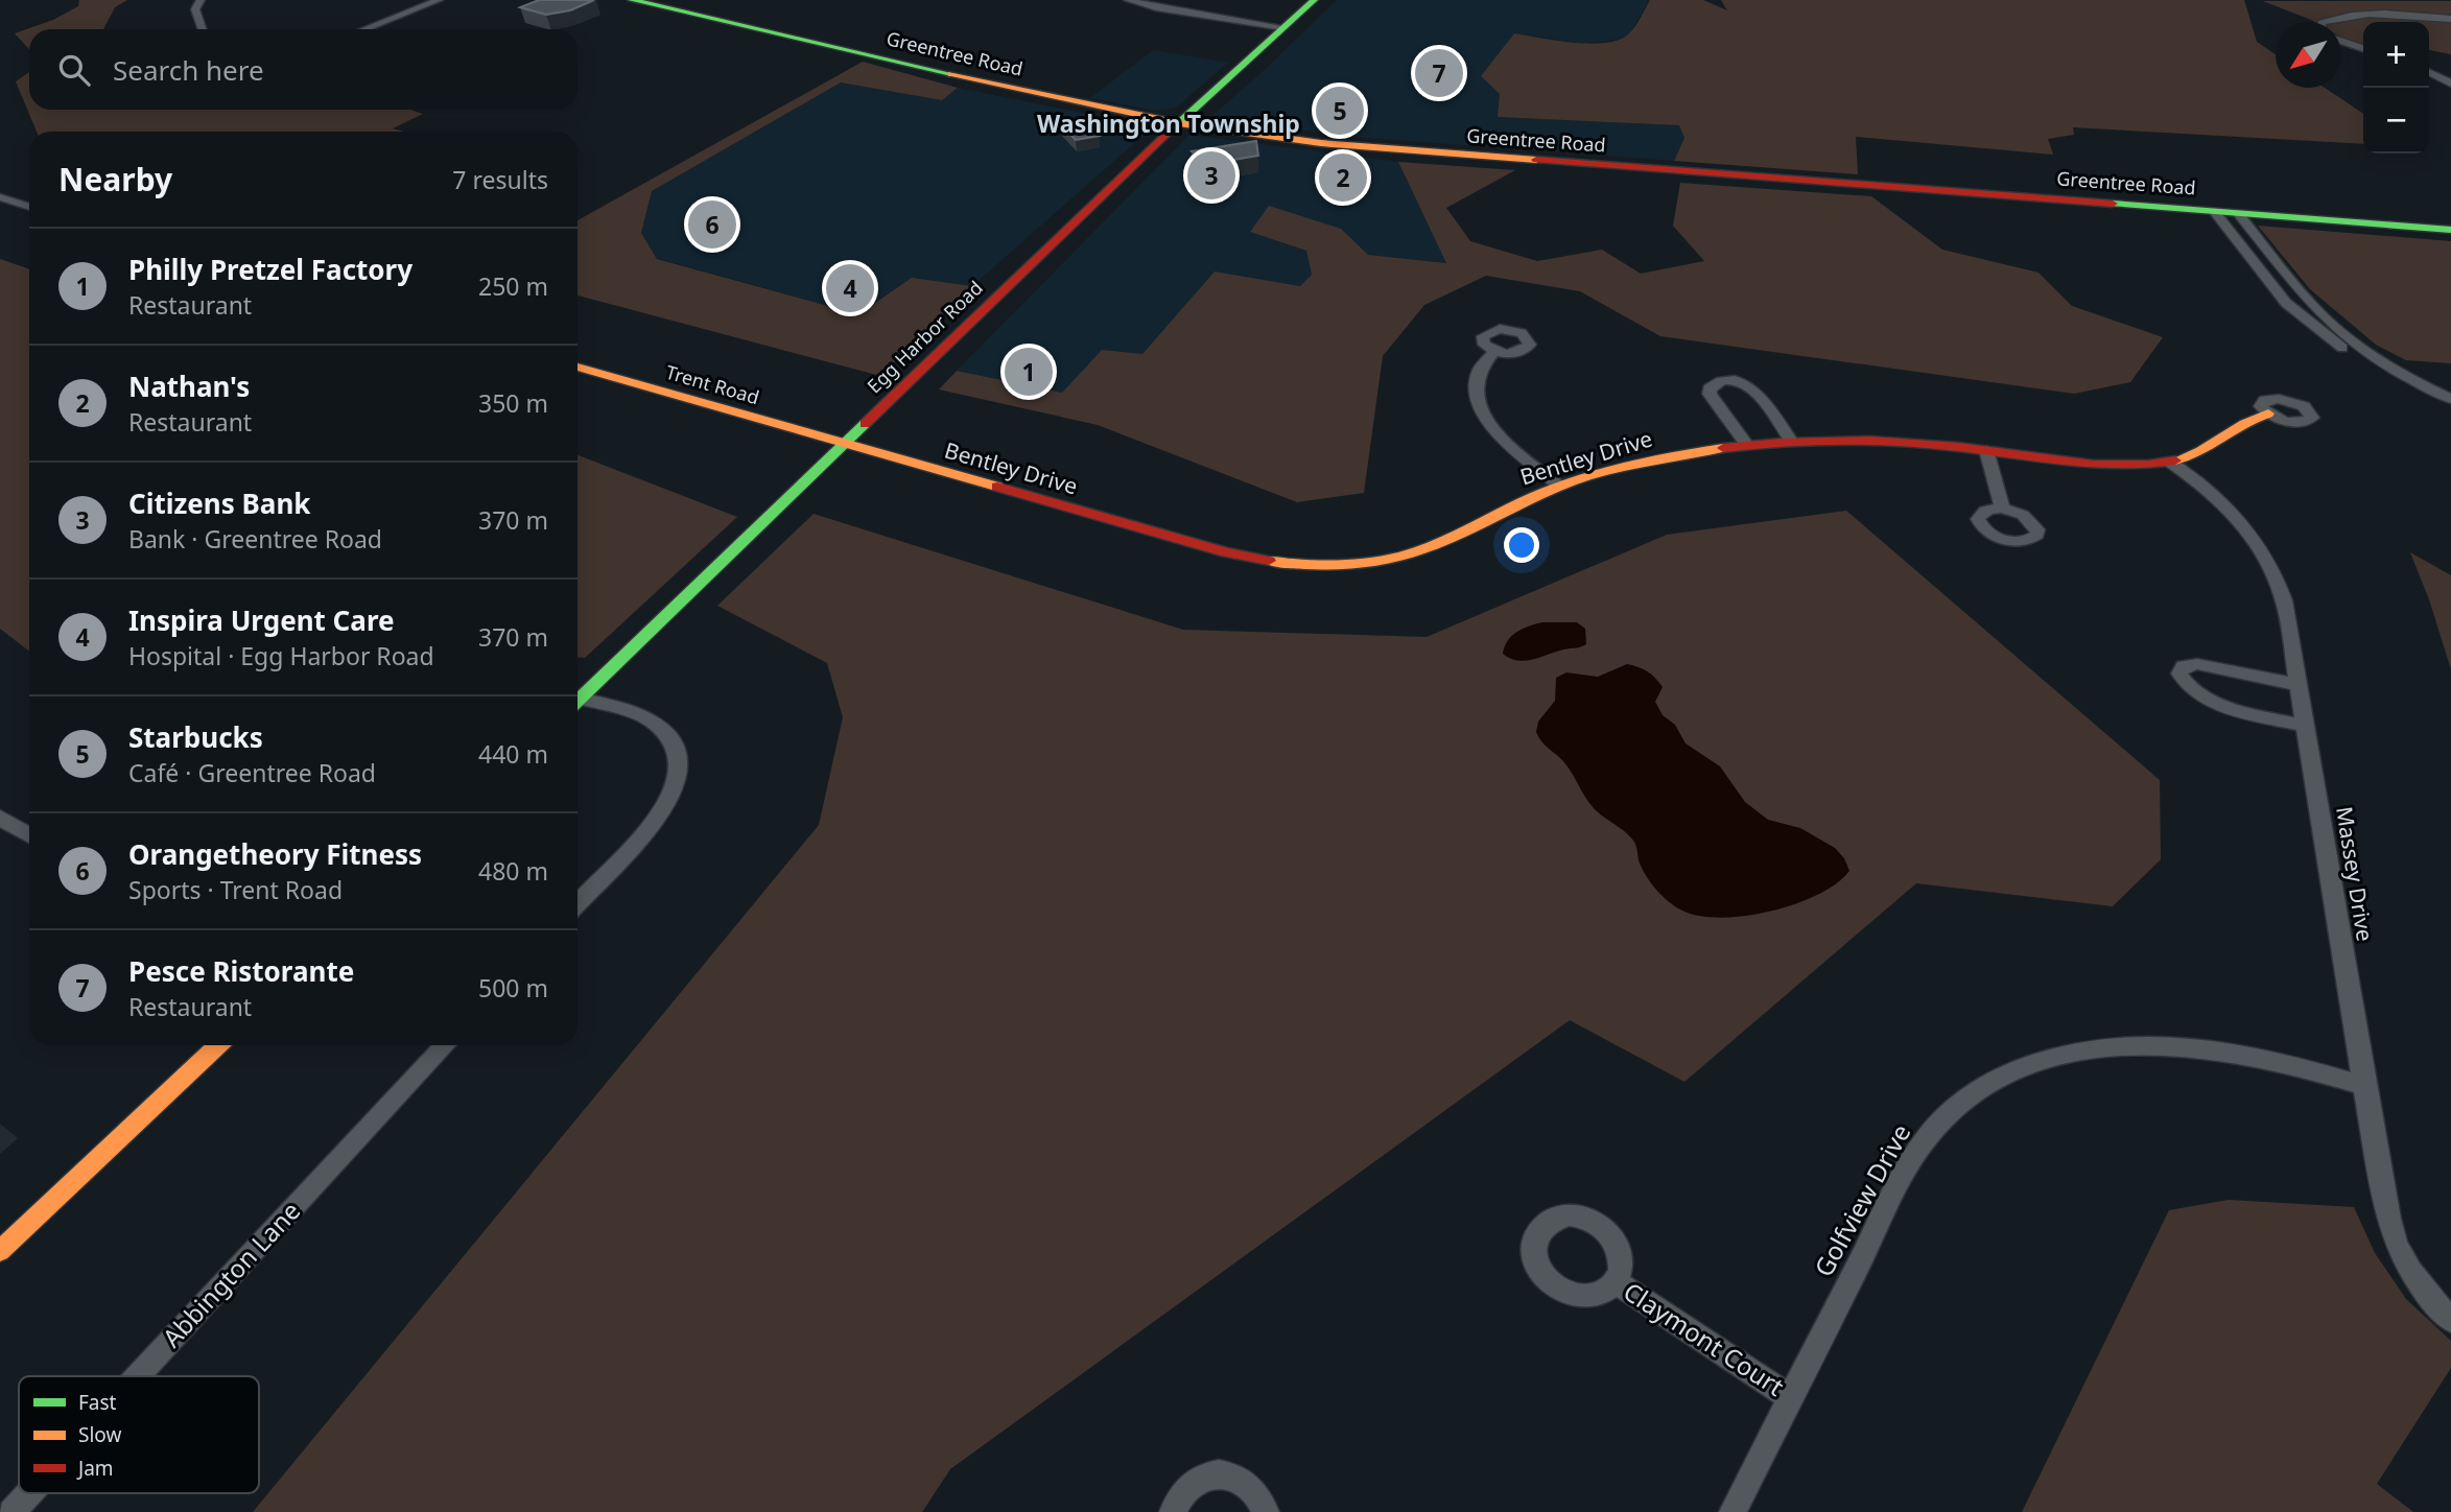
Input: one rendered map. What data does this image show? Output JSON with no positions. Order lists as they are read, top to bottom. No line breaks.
{"streets":{"street":["Greentree Road","Egg Harbor Road","Trent Road","Bentley Drive","Massey Drive","Golfview Drive","Abbington Lane","Claymont Court"]},"crossings":[["Greentree Road","Egg Harbor Road"],["Egg Harbor Road","Trent Road"],["Egg Harbor Road","Bentley Drive"],["Trent Road","Bentley Drive"],["Bentley Drive","Massey Drive"],["Massey Drive","Golfview Drive"],["Golfview Drive","Claymont Court"]],"districts":["Washington Township"],"legend":["Fast","Slow","Jam"],"north":"bottom left","page":{"map_buttons":["+","−"],"search":"Search here","pins":["7","5","3","2","6","4","1"],"heading":["Nearby","7 results"],"list":[{"mark":"1","name":"Philly Pretzel Factory","note":"Restaurant","value":"250 m"},{"mark":"2","name":"Nathan's","note":"Restaurant","value":"350 m"},{"mark":"3","name":"Citizens Bank","note":"Bank · Greentree Road","value":"370 m"},{"mark":"4","name":"Inspira Urgent Care","note":"Hospital · Egg Harbor Road","value":"370 m"},{"mark":"5","name":"Starbucks","note":"Café · Greentree Road","value":"440 m"},{"mark":"6","name":"Orangetheory Fitness","note":"Sports · Trent Road","value":"480 m"},{"mark":"7","name":"Pesce Ristorante","note":"Restaurant","value":"500 m"}]}}
